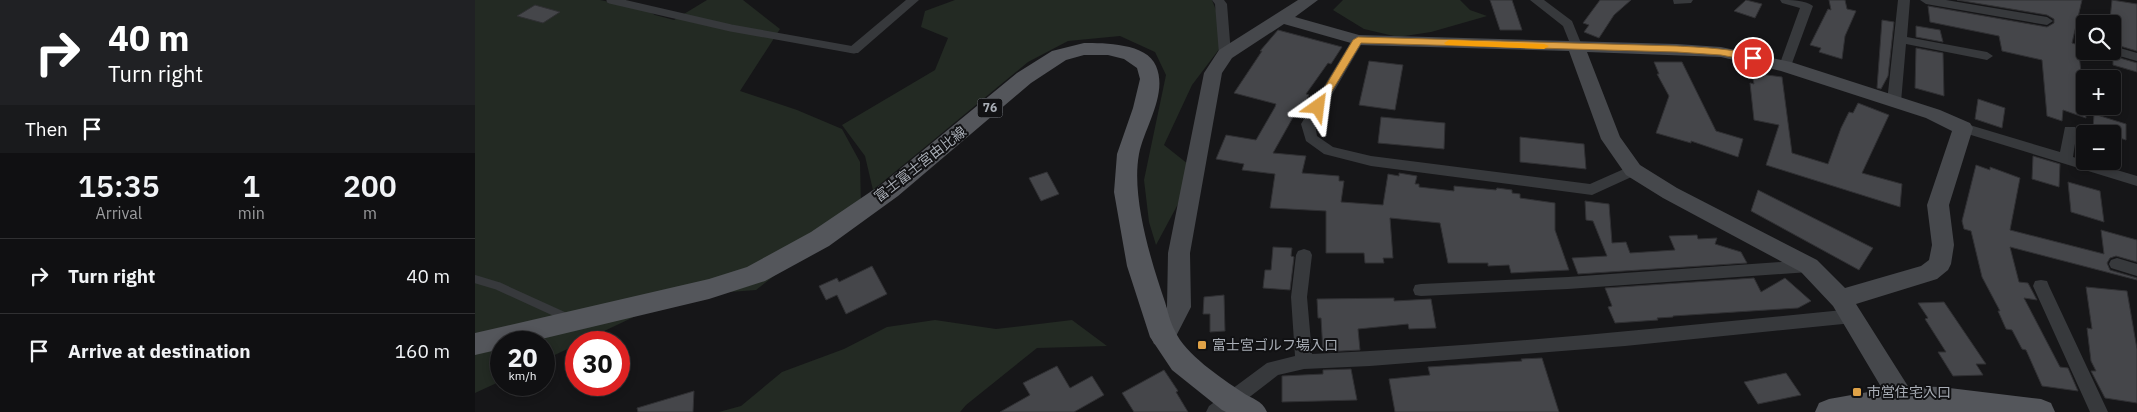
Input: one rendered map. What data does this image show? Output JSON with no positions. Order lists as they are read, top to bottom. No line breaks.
{"streets":{"main road":["76","富士富士宮由比線"]},"places":{"transit":["富士宮ゴルフ場入口","市営住宅入口"]},"page":{"turn":["40 m","Turn right"],"map_buttons":["+","−"],"then":"Then","eta":["15:35","Arrival","1","min","200","m"],"list":[{"name":"Turn right","value":"40 m"},{"name":"Arrive at destination","value":"160 m"}],"speed":"20 km/h","limit":"30"}}
